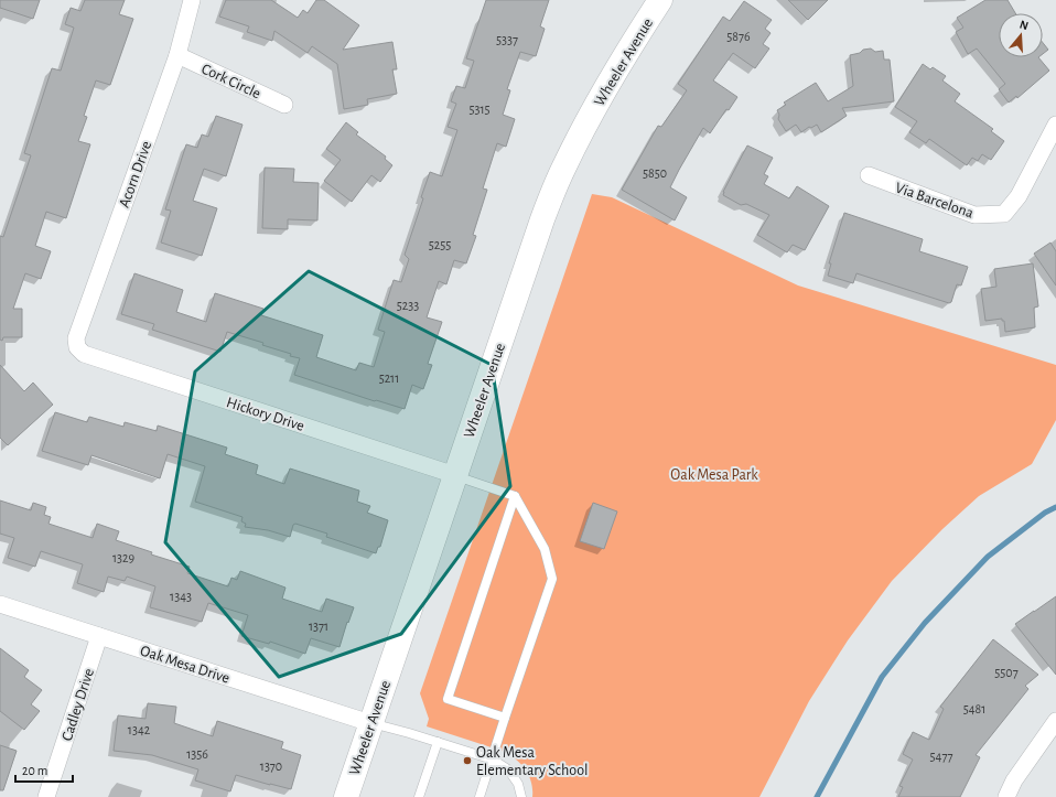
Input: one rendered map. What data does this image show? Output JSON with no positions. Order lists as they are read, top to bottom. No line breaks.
{"streets":{"main road":["Wheeler Avenue"],"street":["Cork Circle","Acorn Drive","Via Barcelona","Hickory Drive","Oak Mesa Drive","Cadley Drive"]},"crossings":[["Wheeler Avenue","Hickory Drive"],["Wheeler Avenue","Oak Mesa Drive"],["Cork Circle","Acorn Drive"],["Acorn Drive","Hickory Drive"],["Oak Mesa Drive","Cadley Drive"]],"parks":["Oak Mesa Park"],"places":["Oak Mesa Elementary School"],"house_numbers":["5876","5337","5315","5850","5255","5233","5211","1329","1343","1371","5507","5481","1342","1356","5477","1370"],"scale_bar":"20 m","north":"top"}
